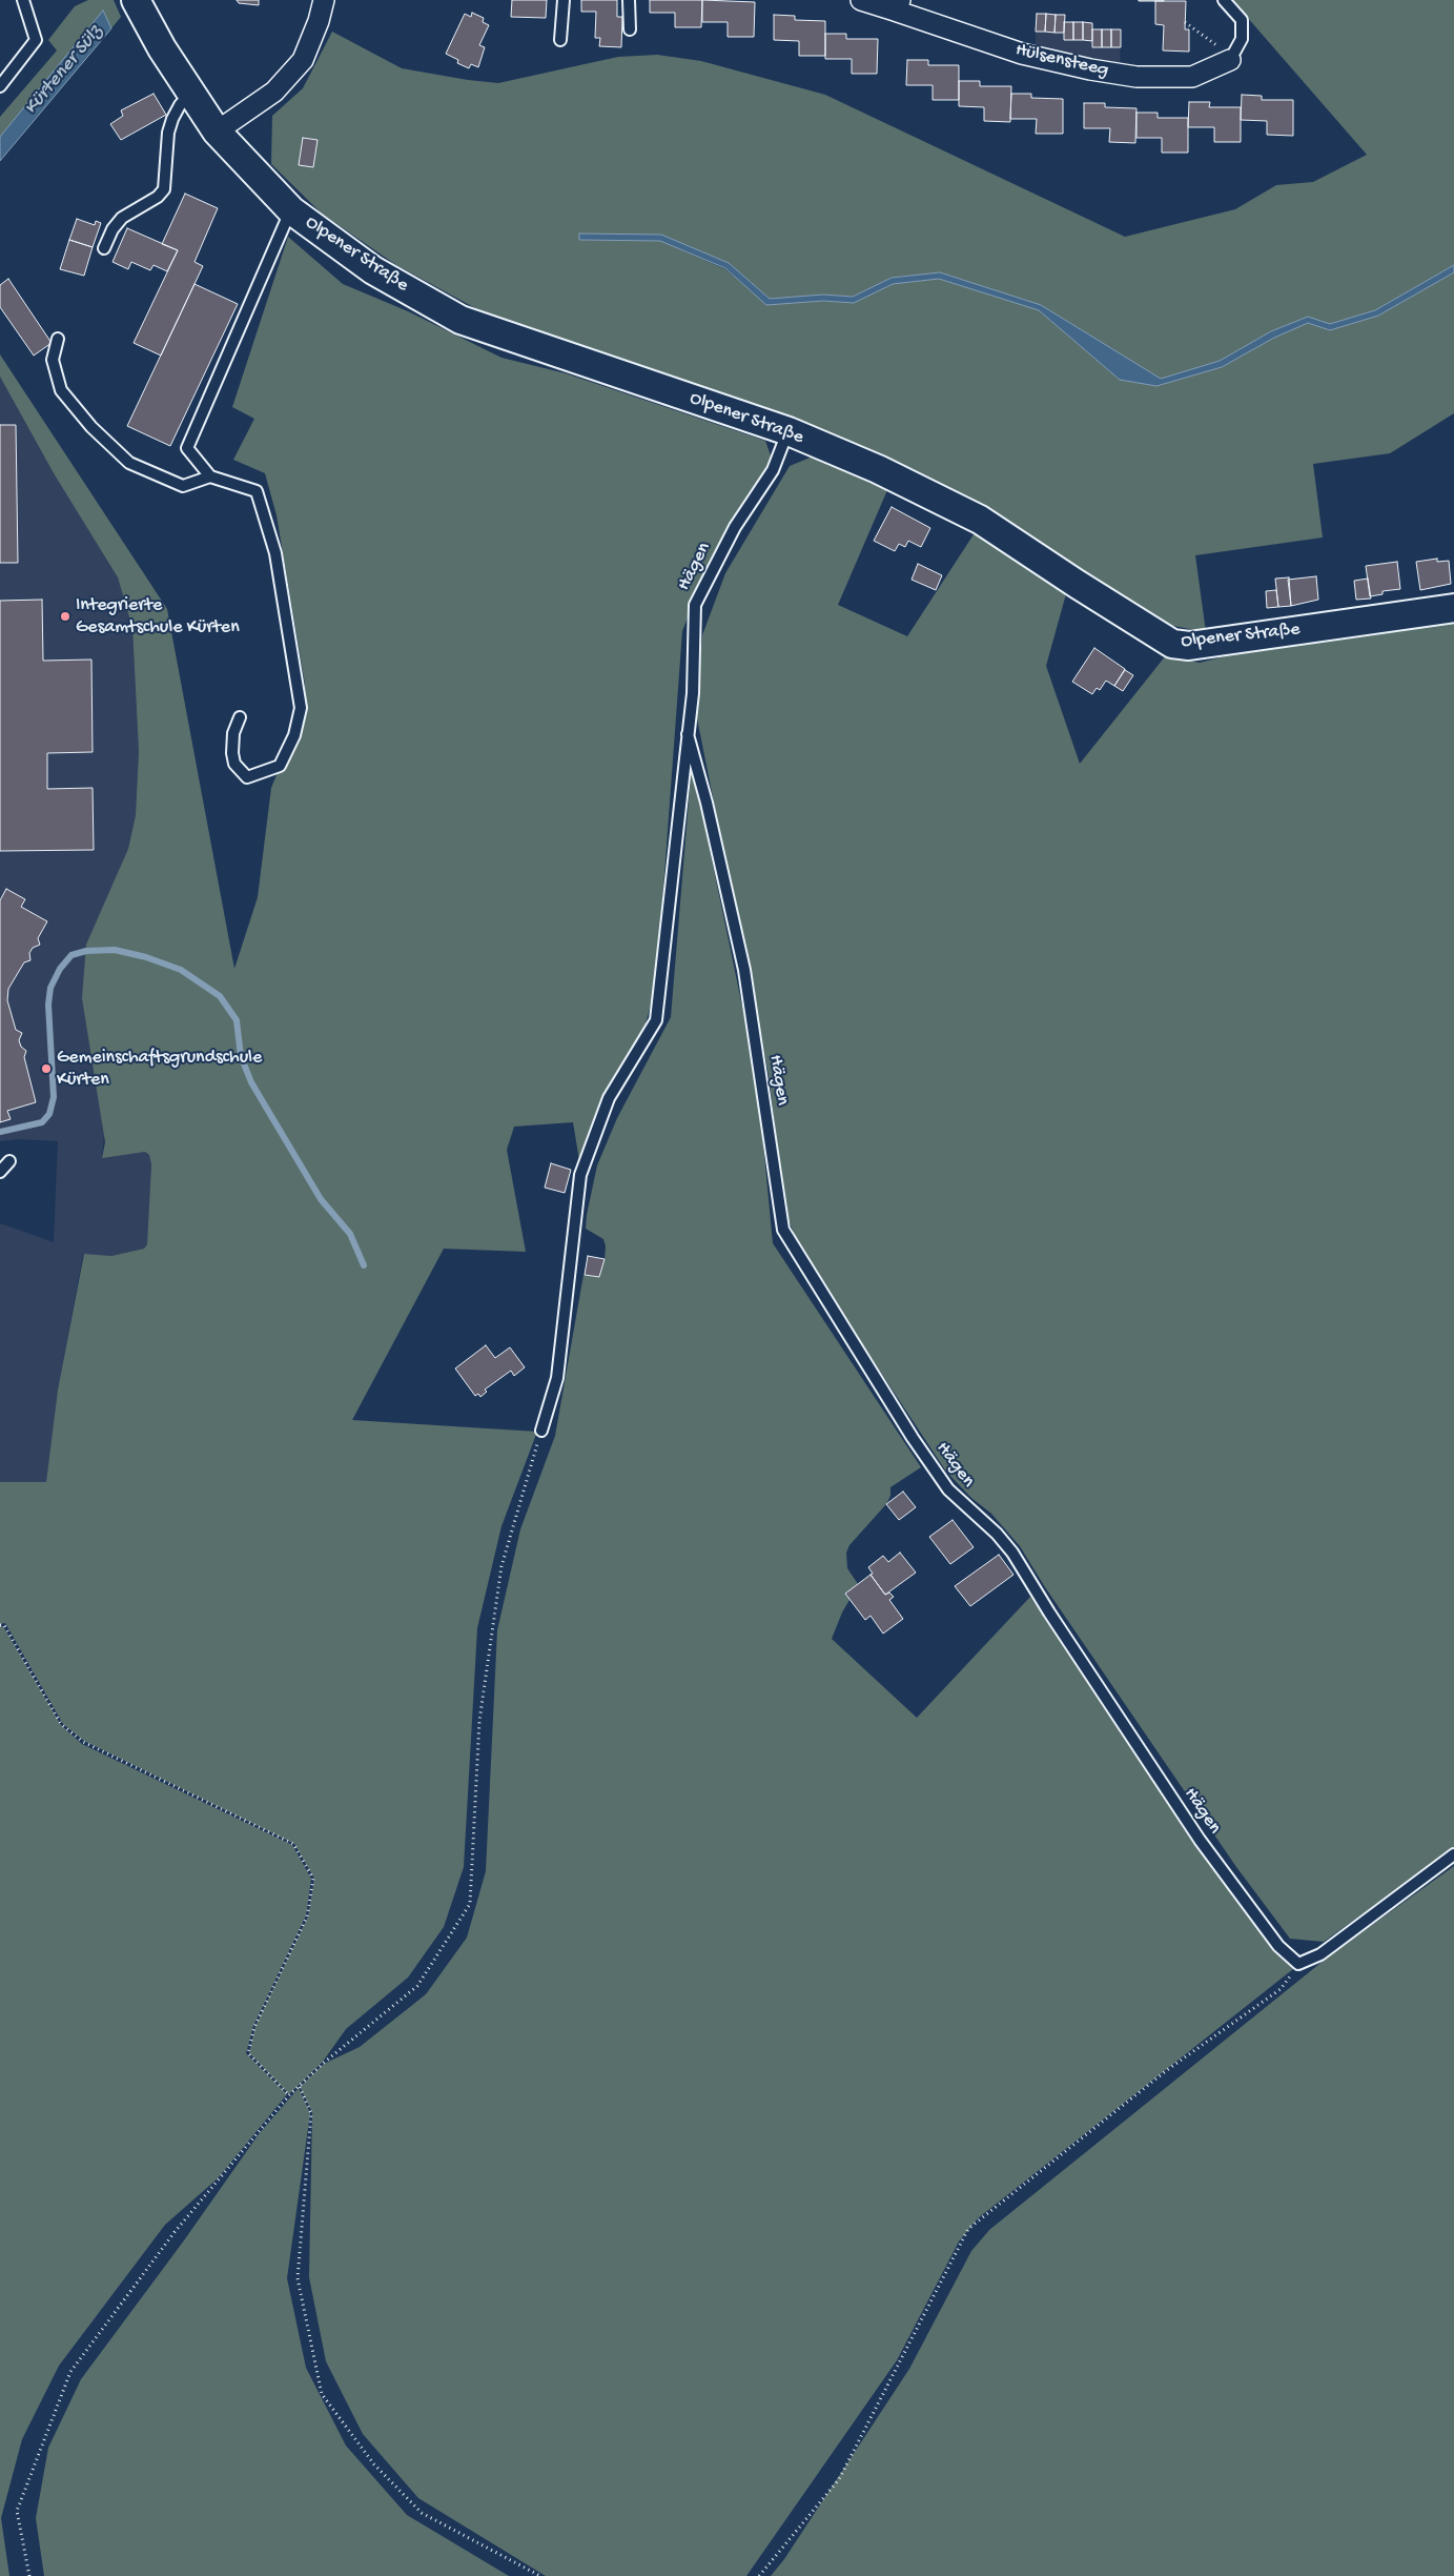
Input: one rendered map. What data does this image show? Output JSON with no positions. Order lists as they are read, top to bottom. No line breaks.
{"streets":{"street":["Hülsensteeg","Olpener Straße"],"lane":["Hägen"]},"crossings":[["Olpener Straße","Hägen"]],"water":["Kürtener Sülz"],"places":["Integrierte Gesamtschule Kürten","Gemeinschaftsgrundschule Kürten"]}
